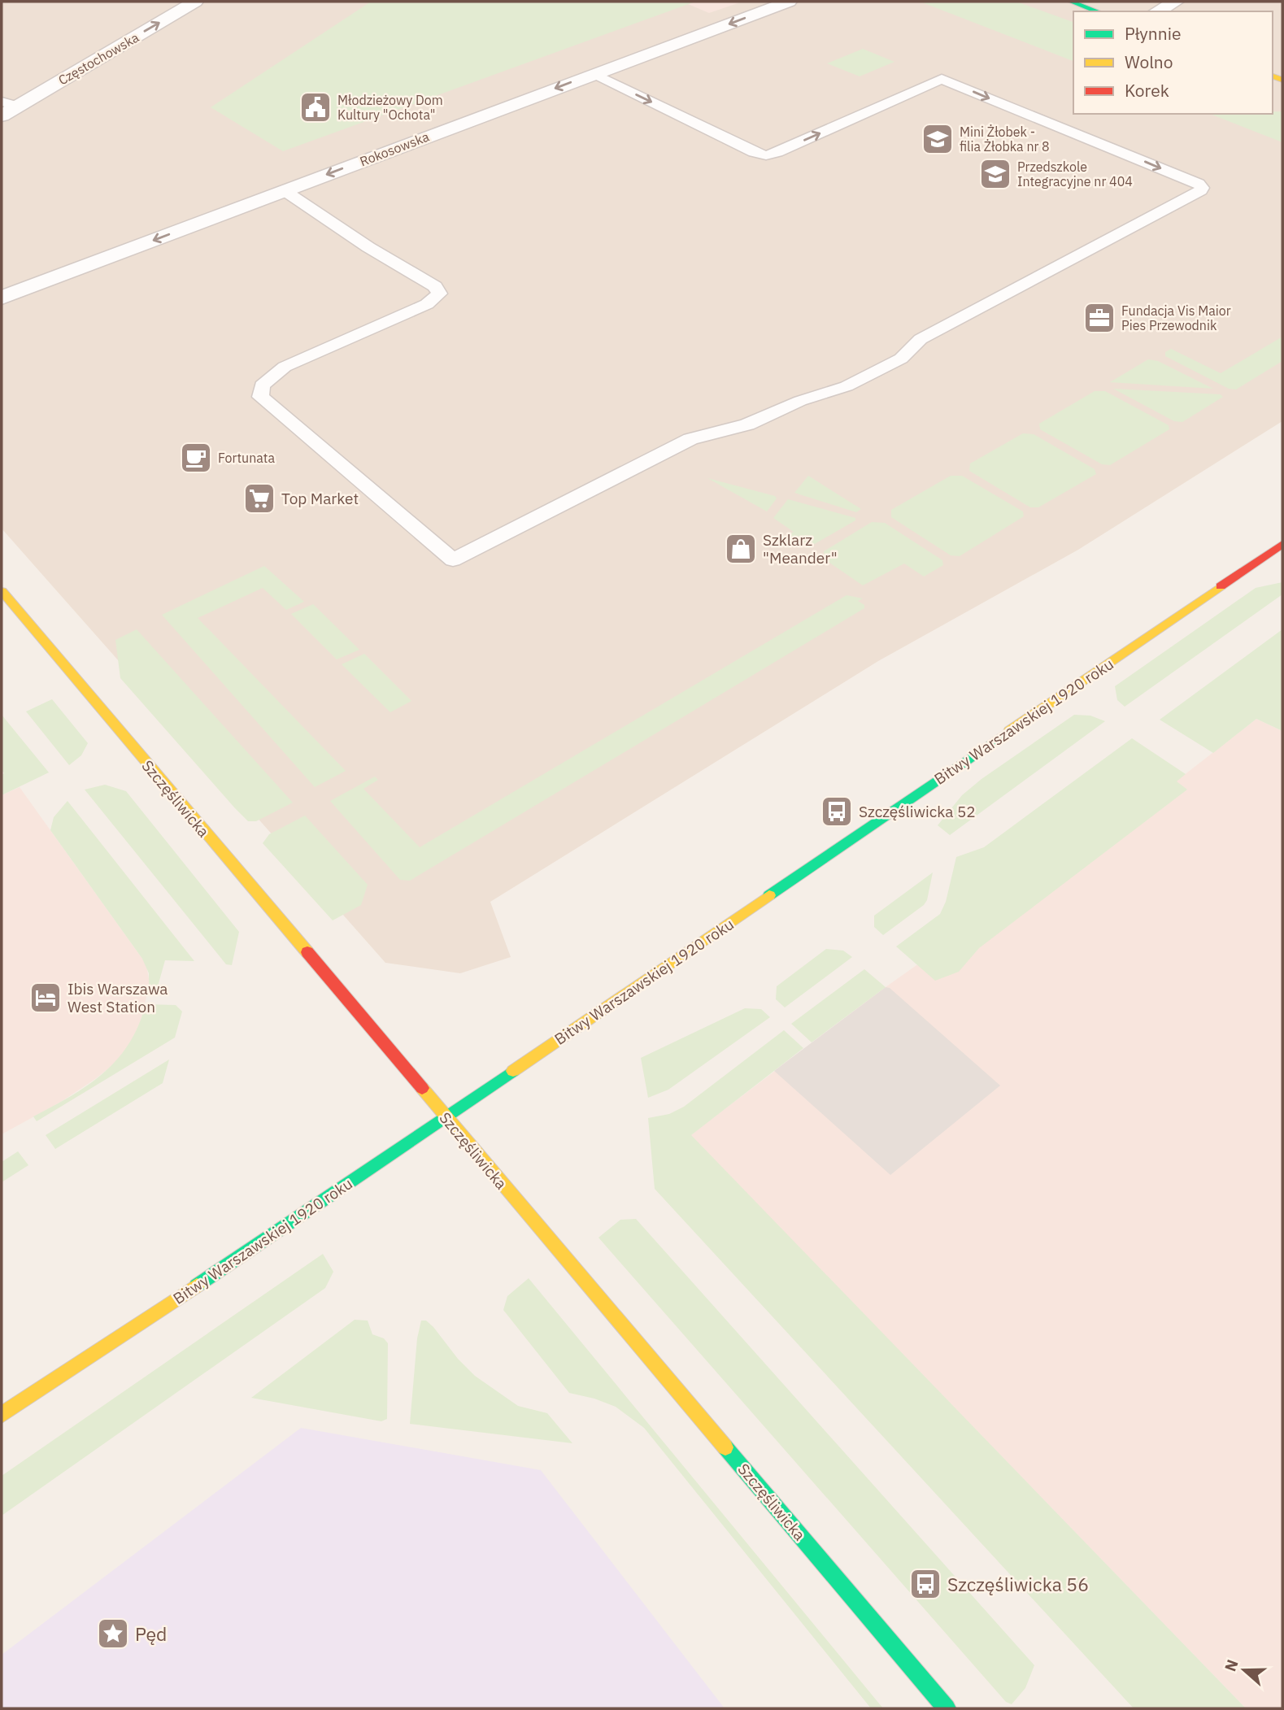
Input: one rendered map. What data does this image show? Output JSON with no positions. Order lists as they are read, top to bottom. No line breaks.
{"streets":{"main road":["Bitwy Warszawskiej 1920 roku","Szczęśliwicka"],"street":["Częstochowska","Rokosowska"]},"crossings":[["Bitwy Warszawskiej 1920 roku","Szczęśliwicka"]],"one_way":["Częstochowska","Rokosowska"],"places":{"public building":["Młodzieżowy Dom Kultury \"Ochota\""],"school or university":["Mini Żłobek - filia Żłobka nr 8","Przedszkole Integracyjne nr 404"],"office":["Fundacja Vis Maior Pies Przewodnik"],"cafe":["Fortunata"],"supermarket":["Top Market"],"shop":["Szklarz \"Meander\""],"bus stop":["Szczęśliwicka 52","Szczęśliwicka 56"],"hotel":["Ibis Warszawa West Station"],"place":["Pęd"]},"legend":["Płynnie","Wolno","Korek"],"north":"left"}
